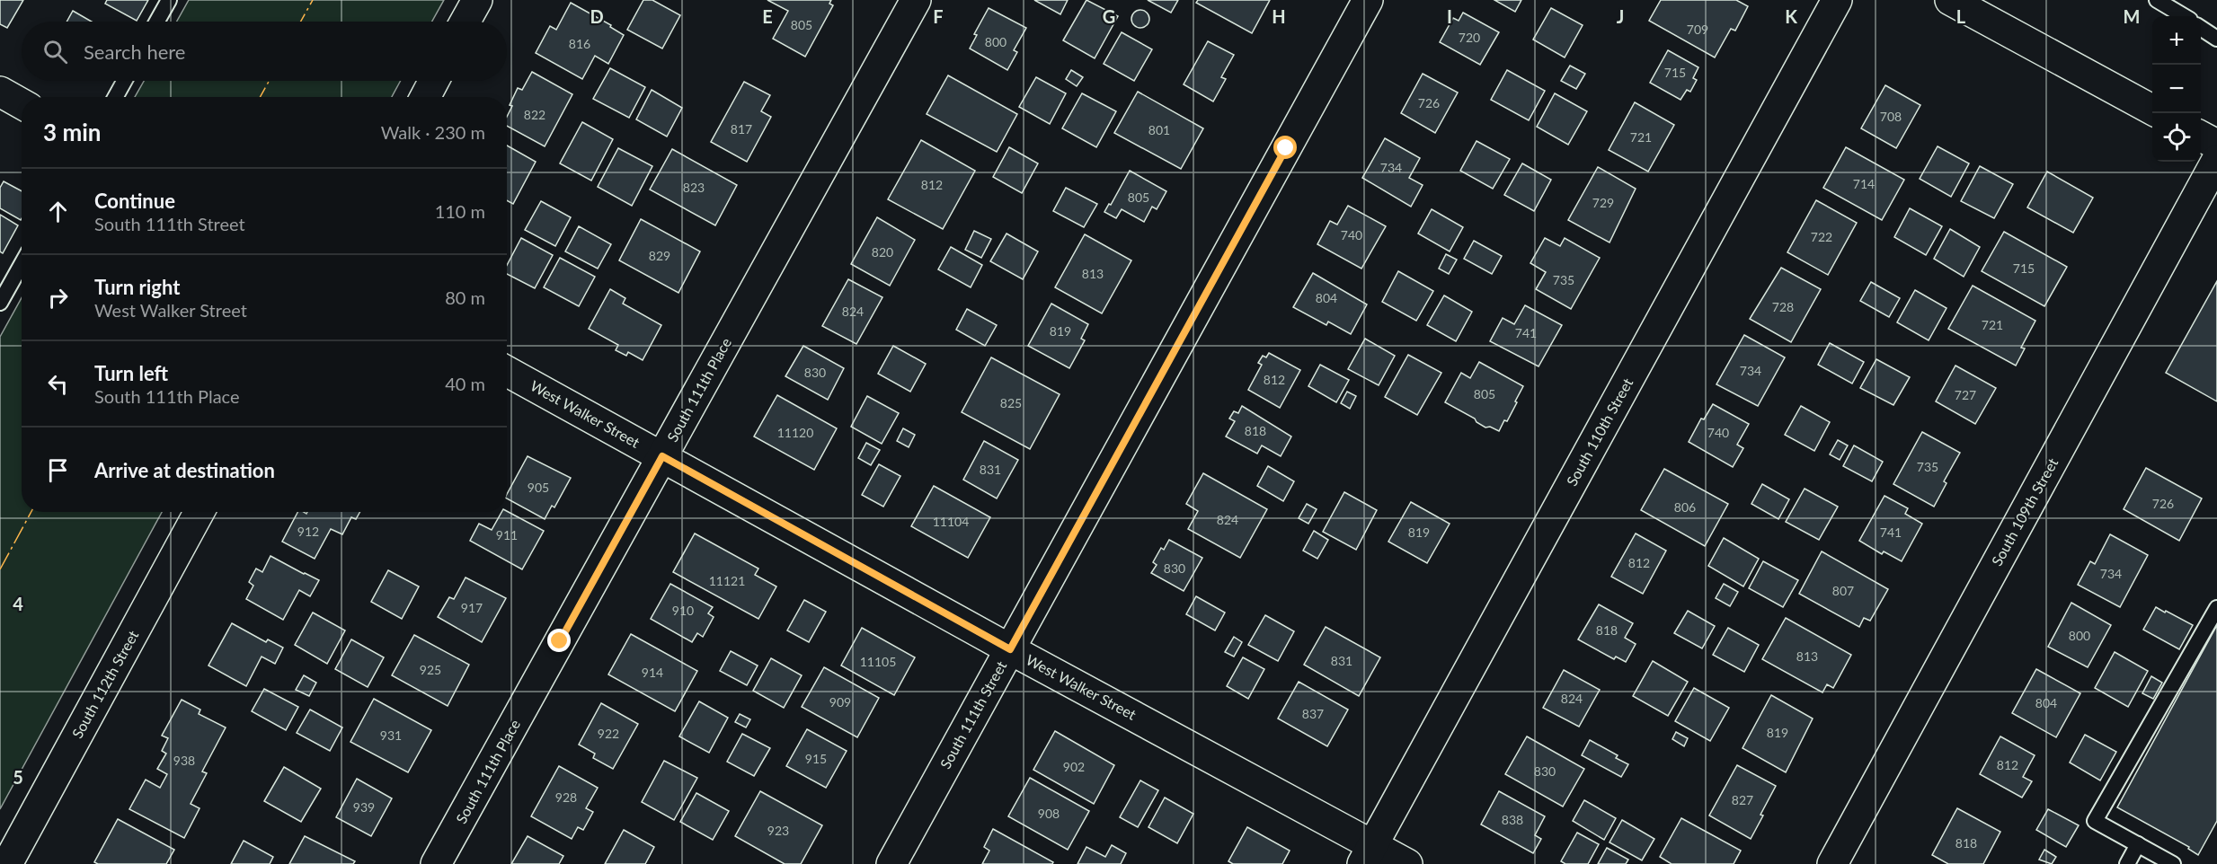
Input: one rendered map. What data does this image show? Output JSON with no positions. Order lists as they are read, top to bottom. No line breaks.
{"streets":{"street":["South 111th Place","West Walker Street","South 110th Street","South 109th Street","South 112th Street","South 111th Street"]},"crossings":[["South 111th Place","West Walker Street"],["West Walker Street","South 110th Street"],["West Walker Street","South 111th Street"]],"house_numbers":["805","709","720","800","816","715","726","822","708","817","801","721","734","714","812","823","805","729","740","722","820","829","715","813","735","804","728","824","721","819","741","734","830","812","805","727","825","818","11120","740","735","831","905","726","806","824","11104","912","819","741","911","812","830","734","11121","807","917","910","818","800","813","831","11105","925","914","824","909","804","837","819","922","931","915","938","812","902","830","928","827","939","908","838","923","818"],"page":{"map_buttons":["+","−"],"search":"Search here","heading":["3 min","Walk · 230 m"],"list":[["Continue","South 111th Street","110 m"],["Turn right","West Walker Street","80 m"],["Turn left","South 111th Place","40 m"],"Arrive at destination"]},"grid":{"columns":["D","E","F","G","H","I","J","K","L","M"],"rows":["4","5"]}}
